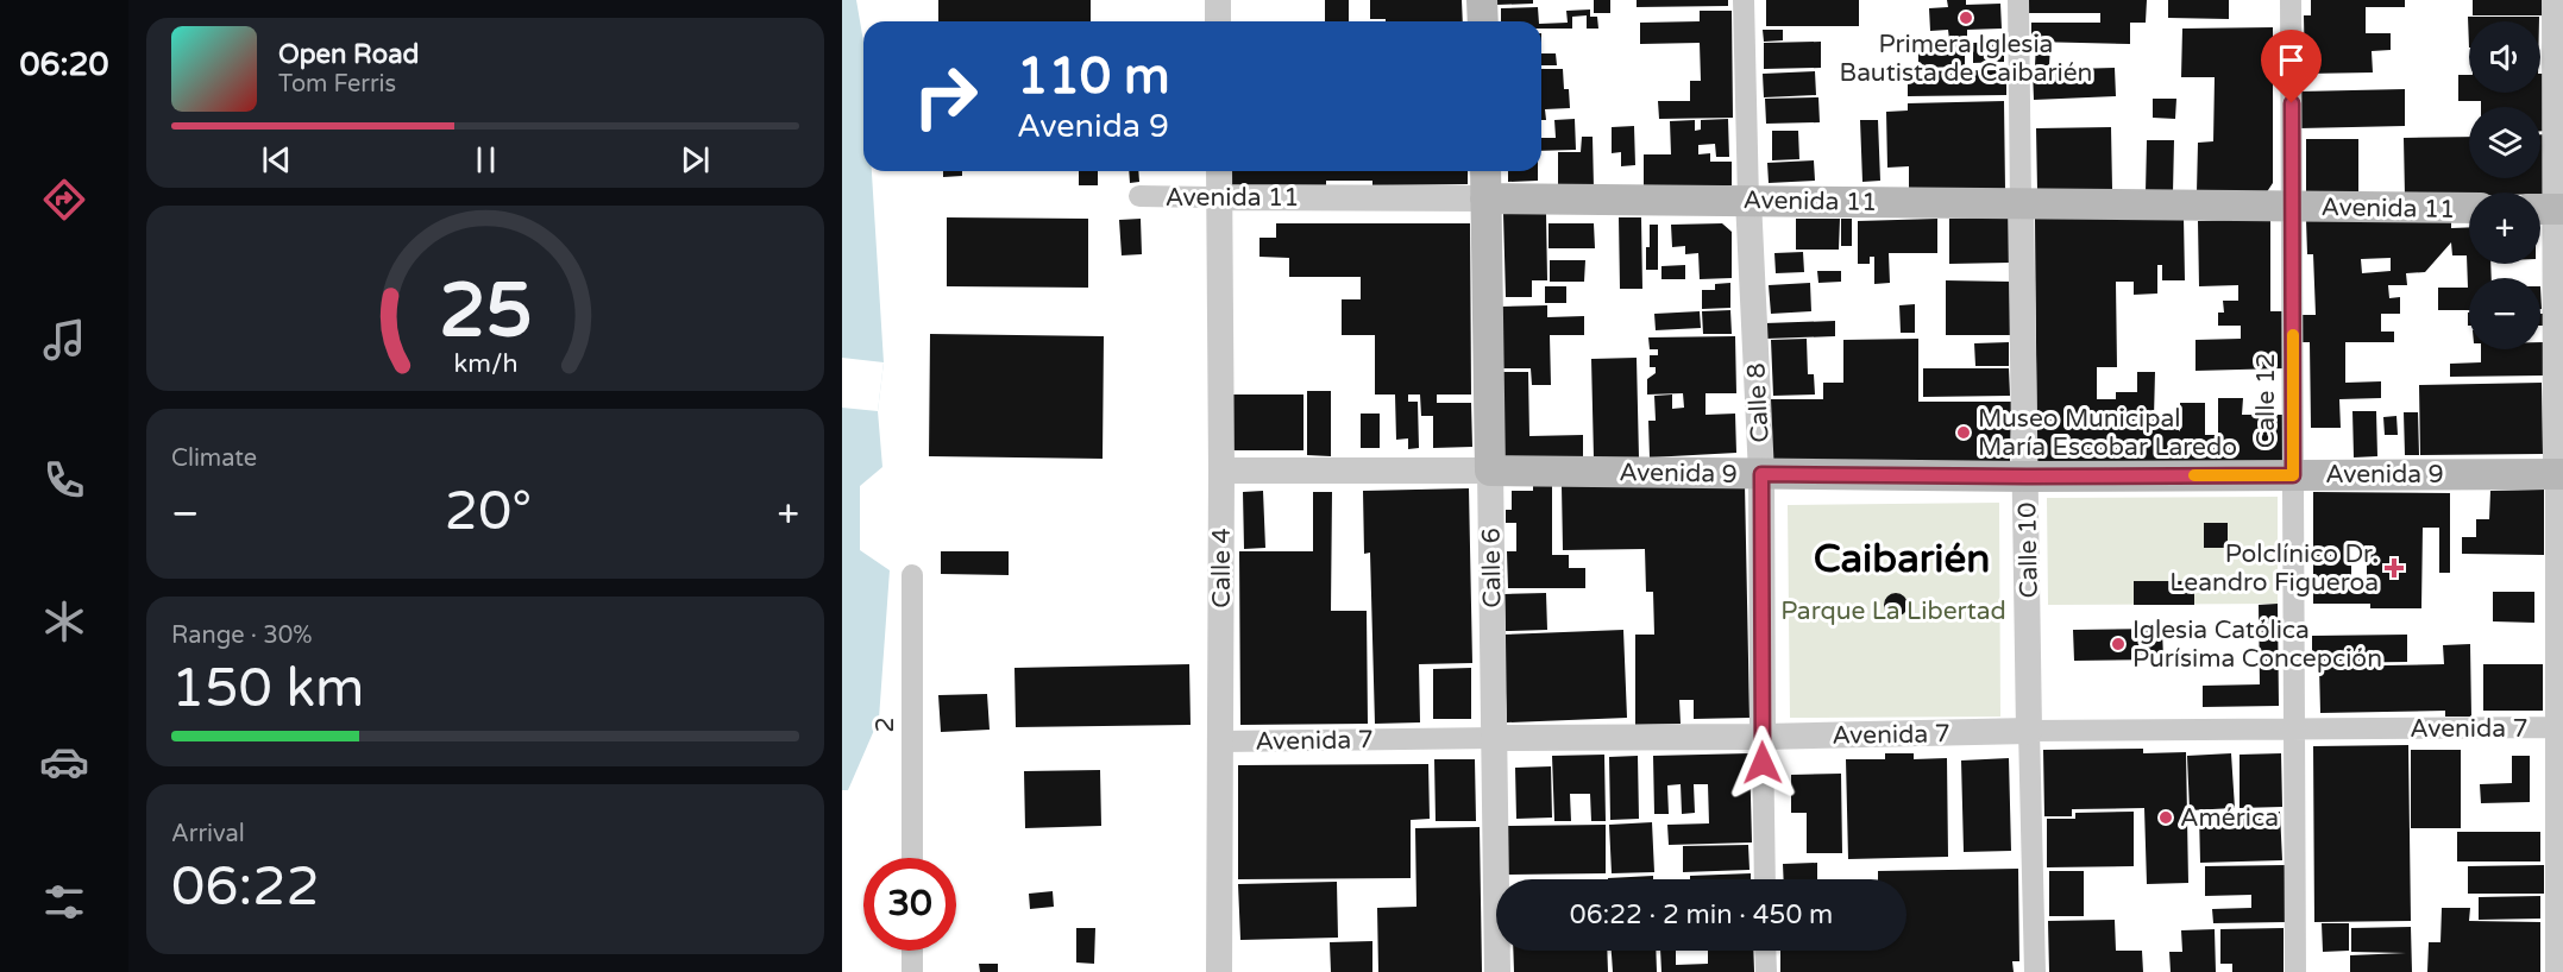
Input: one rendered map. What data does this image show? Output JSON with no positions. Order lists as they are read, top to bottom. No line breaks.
{"streets":{"main road":["Avenida 11","Avenida 9","Calle 6"],"street":["Calle 12","Calle 8","Calle 10","Calle 4","2","Avenida 7"]},"crossings":[["Avenida 11","Calle 12"],["Avenida 11","Calle 8"],["Avenida 11","Calle 10"],["Avenida 11","Calle 4"],["Avenida 11","Calle 6"],["Calle 12","Avenida 9"],["Calle 12","Avenida 7"],["Calle 8","Avenida 9"],["Calle 8","Avenida 7"],["Avenida 9","Calle 10"],["Avenida 9","Calle 4"],["Avenida 9","Calle 6"],["Calle 10","Avenida 7"],["Calle 4","Avenida 7"],["Calle 6","Avenida 7"]],"districts":["Caibarién"],"parks":["Parque La Libertad"],"places":{"other":["Primera Iglesia Bautista de Caibarién","Museo Municipal María Escobar Laredo","Iglesia Católica Purísima Concepción","América"],"health":["Polclínico Dr. Leandro Figueroa"]},"page":{"tabs":"06:20","map_buttons":["+","−"],"turn":["110 m","Avenida 9"],"song":["Open Road","Tom Ferris"],"tile":["Climate",["Range · 30%","150 km"],["Arrival","06:22"]],"heat":["−","20°","+"],"limit":"30","trip":"06:22 · 2 min · 450 m","gauge":["25","km/h"]}}
